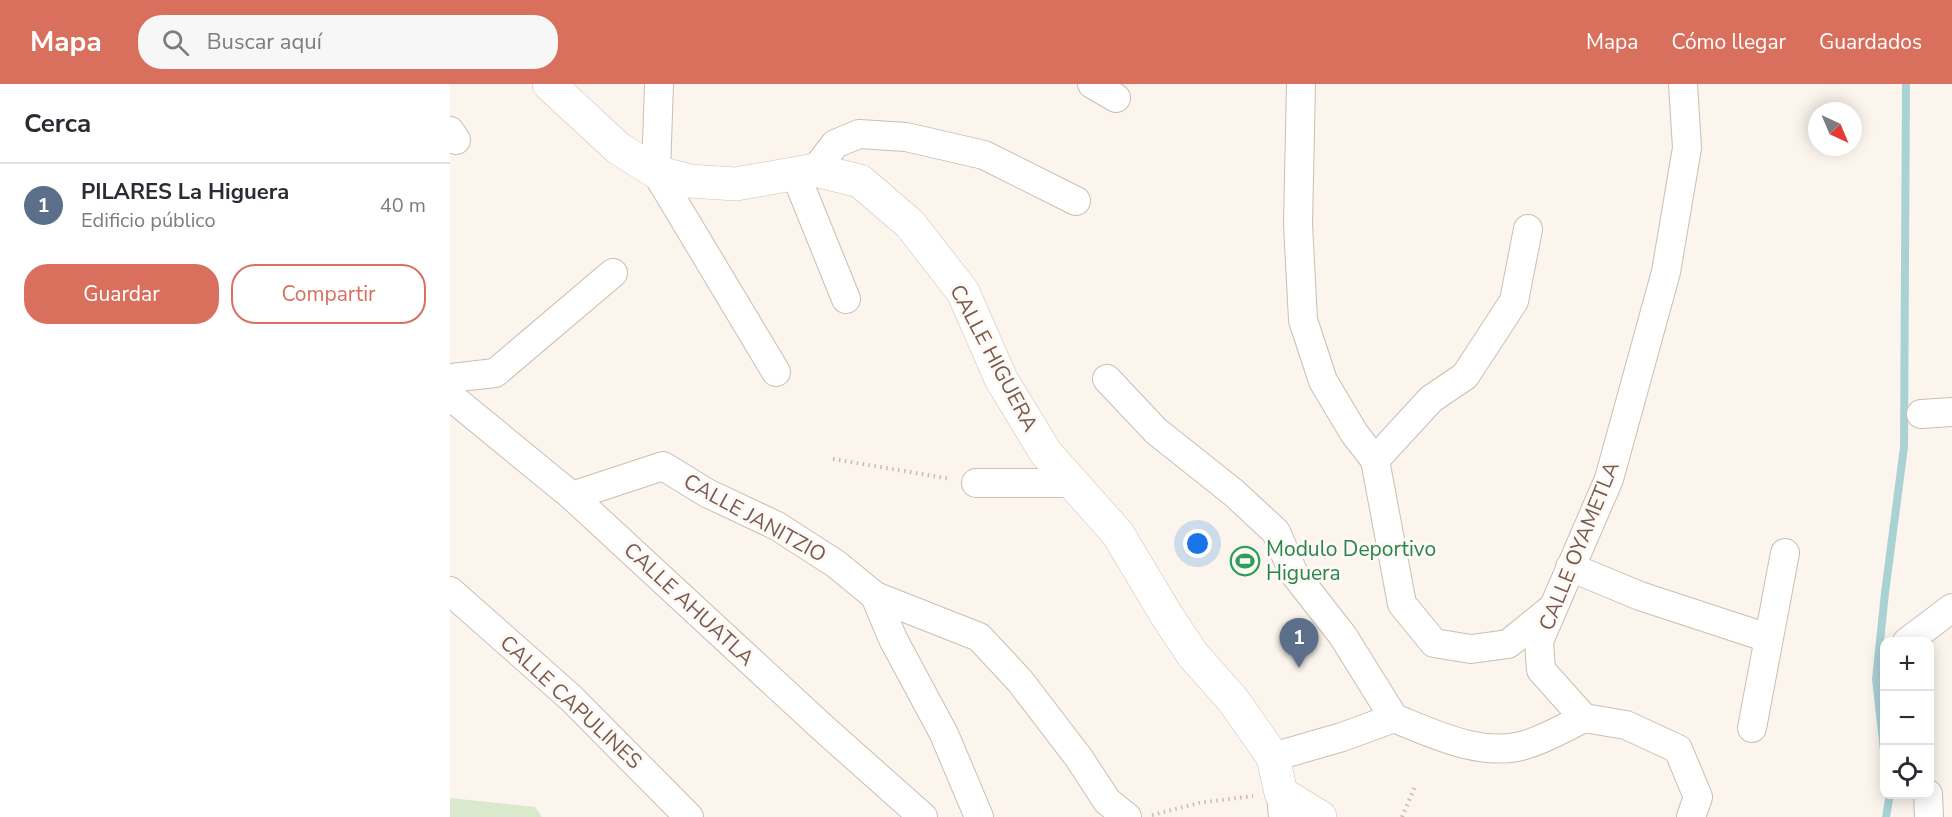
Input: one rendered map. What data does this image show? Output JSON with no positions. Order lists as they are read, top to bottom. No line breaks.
{"streets":{"street":["CALLE HIGUERA","CALLE JANITZIO","CALLE OYAMETLA","CALLE AHUATLA","CALLE CAPULINES"]},"crossings":[["CALLE JANITZIO","CALLE AHUATLA"]],"places":{"sports":["Modulo Deportivo Higuera"]},"north":"bottom right","page":{"header":"Mapa","search":"Buscar aquí","nav":["Mapa","Cómo llegar","Guardados"],"heading":"Cerca","list":[{"mark":"1","name":"PILARES La Higuera","note":"Edificio público","value":"40 m"}],"buttons":["Guardar","Compartir"],"pins":"1","map_buttons":["+","−"]}}
